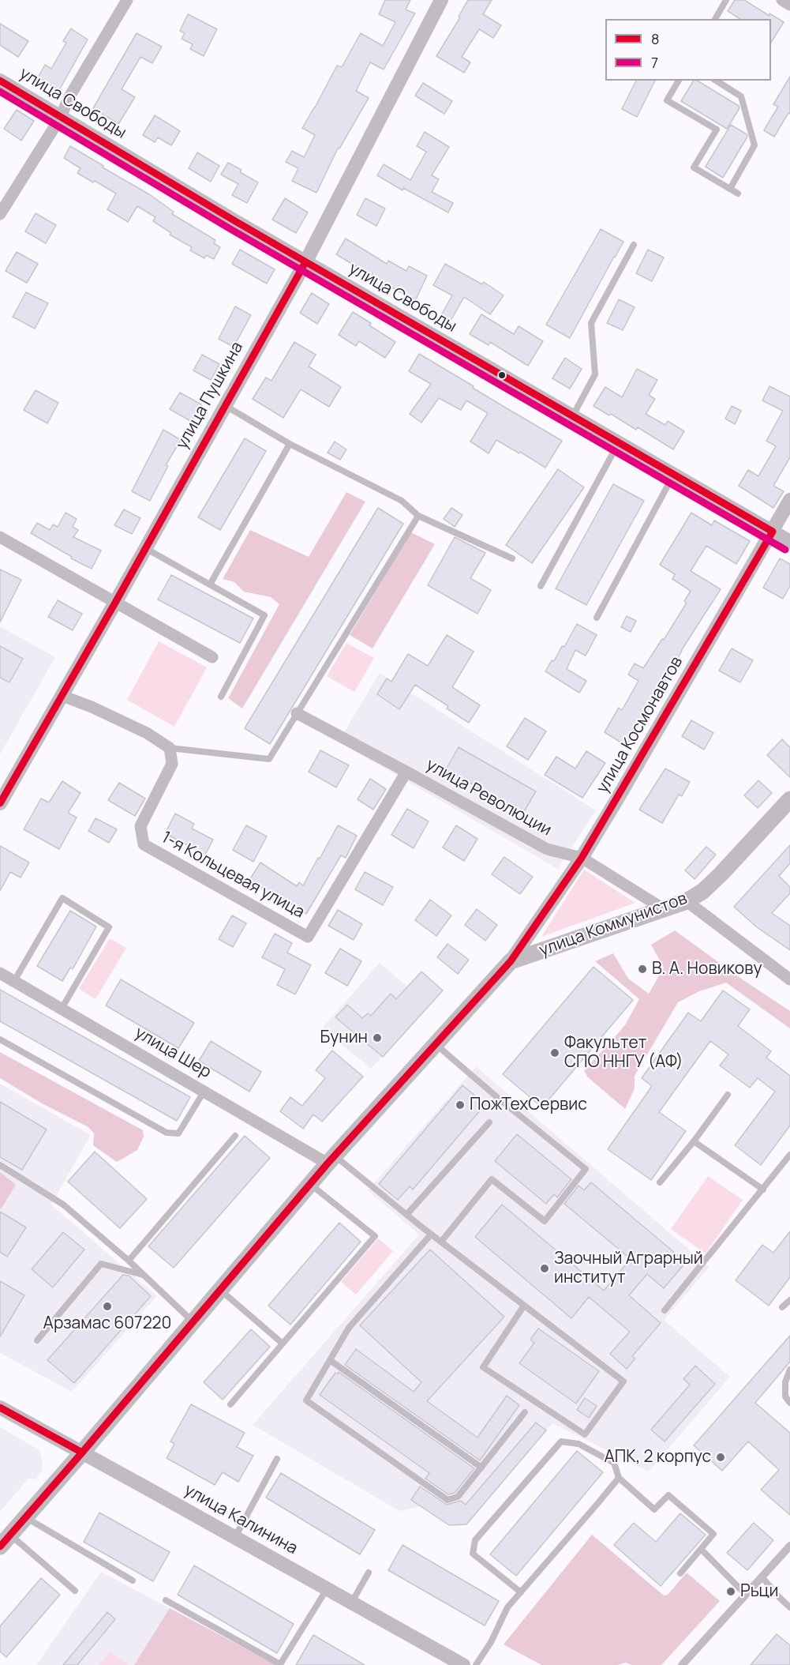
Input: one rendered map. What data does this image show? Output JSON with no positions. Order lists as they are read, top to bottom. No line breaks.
{"streets":{"main road":["улица Коммунистов"],"street":["улица Свободы","улица Пушкина","улица Космонавтов","улица Революции","1-я Кольцевая улица","улица Шер","улица Калинина"]},"crossings":[["улица Свободы","улица Пушкина"],["улица Свободы","улица Космонавтов"],["улица Космонавтов","улица Революции"],["улица Космонавтов","улица Коммунистов"],["улица Революции","1-я Кольцевая улица"],["улица Революции","улица Коммунистов"]],"places":["В. А. Новикову","Бунин","Факультет СПО ННГУ (АФ)","ПожТехСервис","Заочный Аграрный институт","Арзамас 607220","АПК, 2 корпус","Рьци"],"lines":["transit line 8","transit line 7"],"legend":["8","7"]}
